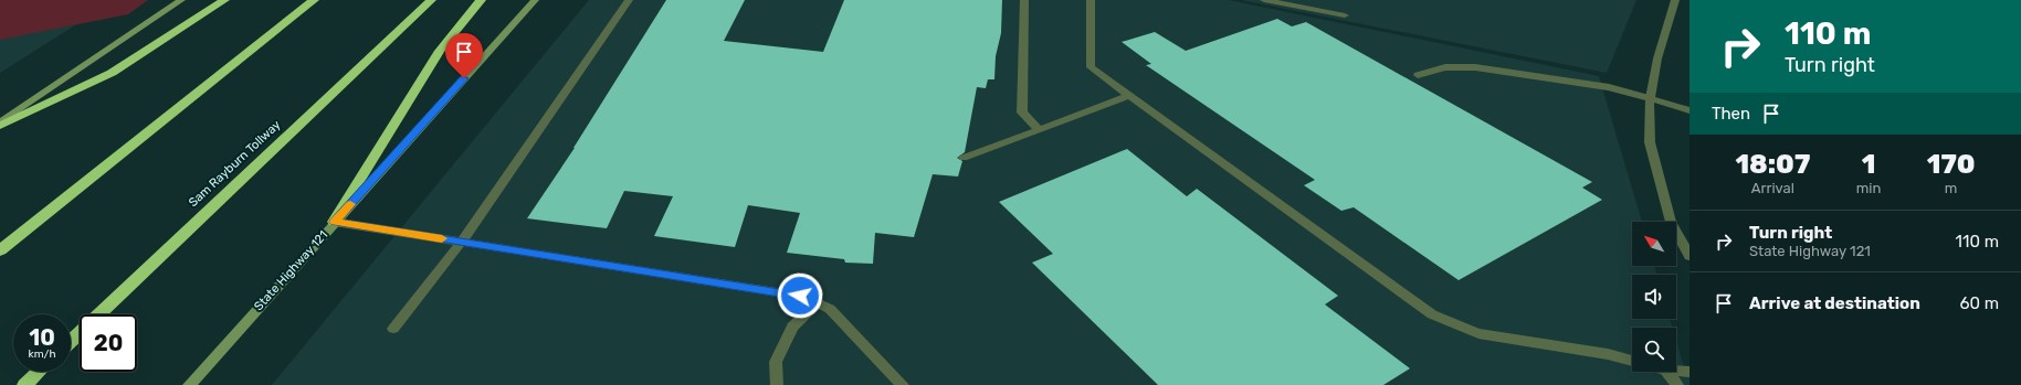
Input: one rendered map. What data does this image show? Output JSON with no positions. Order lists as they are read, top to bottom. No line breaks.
{"streets":{"highway":["Sam Rayburn Tollway"],"main road":["State Highway 121"]},"north":"top left","page":{"turn":["110 m","Turn right"],"then":"Then","eta":["18:07","Arrival","1","min","170","m"],"list":[{"name":"Turn right","note":"State Highway 121","value":"110 m"},{"name":"Arrive at destination","value":"60 m"}],"speed":"10 km/h","limit":"20"}}
